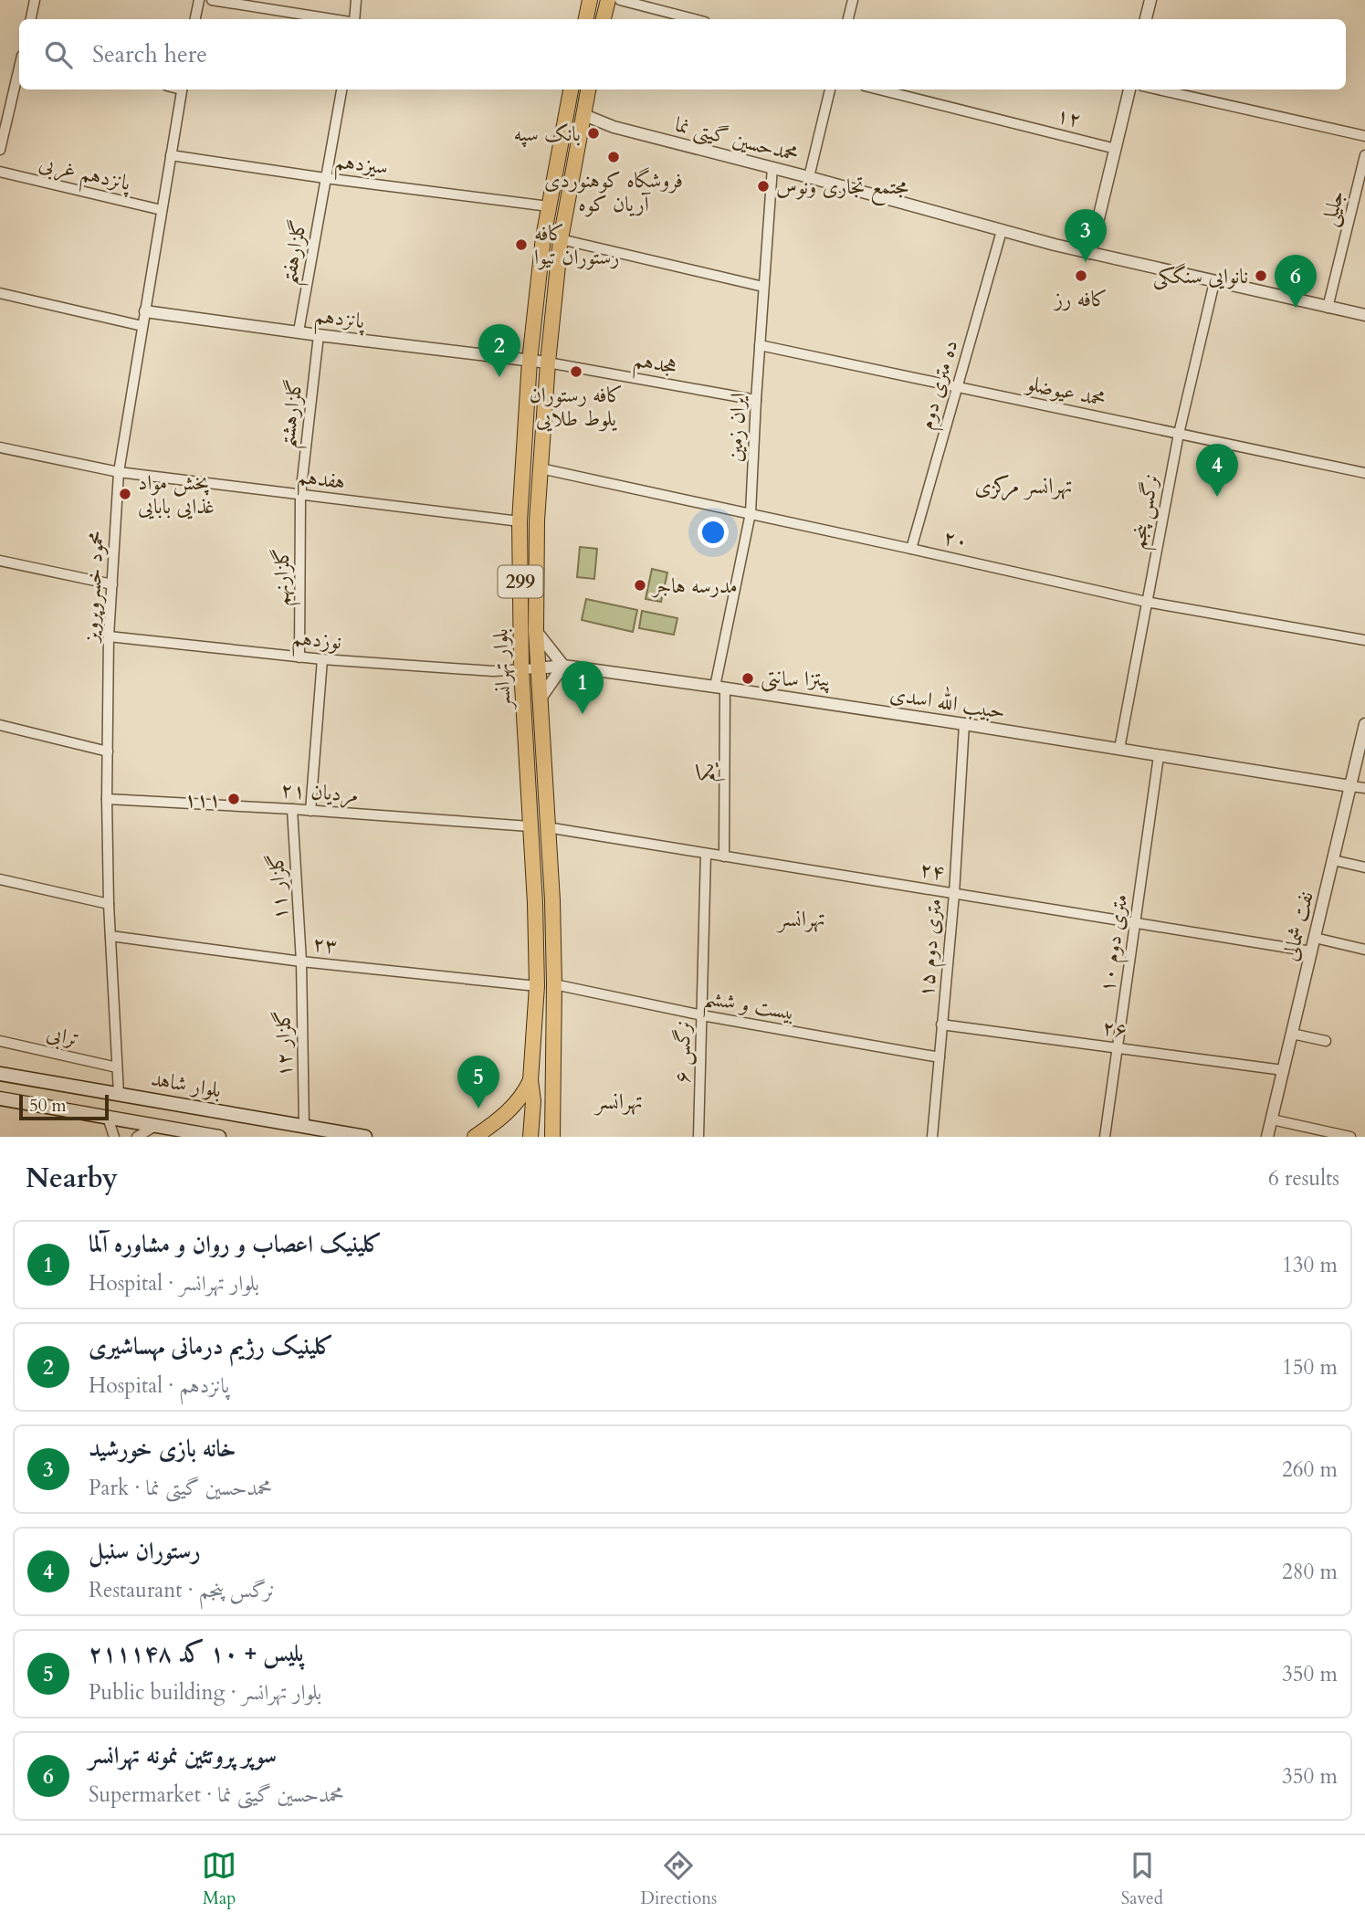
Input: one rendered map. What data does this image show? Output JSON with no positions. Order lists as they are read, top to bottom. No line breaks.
{"streets":{"main road":["299","بلوار تهرانسر","بلوار شاهد"],"street":["۱۲","محمدحسین گیتی نما","سیزدهم","پانزدهم غربی","جلیلی","گلزارهفتم","پانزدهم","هجدهم","ده متری دوم","محمد عیوضلو","گلزارهشتم","ایران زمین","هفدهم","نرگس پنجم","۲۰","گلزارنهم","محمود خسروپرویز","نوزدهم","حبیب الله اسدی","یکم","۲۱ مردیان","۲۴","گلزار ۱۱","نفت شمالی","۱۰ متری دوم","۲۳","۱۵ متری دوم","بیست و ششم","۲۶","ترابی","گلزار ۱۲","نرگس ۶"]},"crossings":[["محمدحسین گیتی نما","جلیلی"],["محمدحسین گیتی نما","ده متری دوم"],["محمدحسین گیتی نما","ایران زمین"],["محمدحسین گیتی نما","نرگس پنجم"],["محمدحسین گیتی نما","بلوار تهرانسر"],["سیزدهم","گلزارهفتم"],["سیزدهم","محمود خسروپرویز"],["سیزدهم","بلوار تهرانسر"],["پانزدهم غربی","محمود خسروپرویز"],["گلزارهفتم","پانزدهم"],["پانزدهم","هجدهم"],["پانزدهم","گلزارهشتم"],["پانزدهم","محمود خسروپرویز"],["پانزدهم","بلوار تهرانسر"],["هجدهم","ایران زمین"],["هجدهم","بلوار تهرانسر"],["ده متری دوم","محمد عیوضلو"],["ده متری دوم","۲۰"],["محمد عیوضلو","ایران زمین"],["محمد عیوضلو","نرگس پنجم"],["گلزارهشتم","هفدهم"],["گلزارهشتم","گلزارنهم"],["ایران زمین","۲۰"],["ایران زمین","حبیب الله اسدی"],["ایران زمین","یکم"],["هفدهم","گلزارنهم"],["هفدهم","محمود خسروپرویز"],["هفدهم","بلوار تهرانسر"],["نرگس پنجم","۲۰"],["نرگس پنجم","حبیب الله اسدی"],["۲۰","بلوار تهرانسر"],["گلزارنهم","نوزدهم"],["محمود خسروپرویز","نوزدهم"],["محمود خسروپرویز","۲۱ مردیان"],["محمود خسروپرویز","۲۳"],["محمود خسروپرویز","ترابی"],["محمود خسروپرویز","بلوار شاهد"],["نوزدهم","بلوار تهرانسر"],["نوزدهم","حبیب الله اسدی"],["بلوار تهرانسر","حبیب الله اسدی"],["بلوار تهرانسر","۲۱ مردیان"],["بلوار تهرانسر","۲۴"],["بلوار تهرانسر","۲۳"],["بلوار تهرانسر","بیست و ششم"],["حبیب الله اسدی","یکم"],["حبیب الله اسدی","نفت شمالی"],["حبیب الله اسدی","۱۰ متری دوم"],["حبیب الله اسدی","۱۵ متری دوم"],["یکم","۲۴"],["۲۱ مردیان","گلزار ۱۱"],["۲۴","نفت شمالی"],["۲۴","۱۰ متری دوم"],["۲۴","۱۵ متری دوم"],["۲۴","نرگس ۶"],["گلزار ۱۱","۲۳"],["گلزار ۱۱","گلزار ۱۲"],["نفت شمالی","۲۶"],["۱۰ متری دوم","۲۶"],["۲۳","گلزار ۱۲"],["۱۵ متری دوم","بیست و ششم"],["۱۵ متری دوم","۲۶"],["بیست و ششم","نرگس ۶"],["گلزار ۱۲","بلوار شاهد"]],"districts":["تهرانسر مرکزی","تهرانسر","تهرانسر"],"places":["بانک سپه","فروشگاه کوهنوردی آریان کوه","مجتمع تجاری ونوس","کافه رستوران تیوا","کافه رز","نانوایی سنگکی","کافه رستوران يلوط طلایی","پخش مواد غذایی بابایی","مدرسه هاجر","پیتزا سانتی","۱۱۱"],"scale_bar":"50 m","page":{"search":"Search here","pins":["3","6","2","4","1","5"],"scale":"50 m","heading":["Nearby","6 results"],"list":[{"mark":"1","name":"کلینیک اعصاب و روان و مشاوره آلما","note":"Hospital · بلوار تهرانسر","value":"130 m"},{"mark":"2","name":"کلینیک رژیم درمانی مهساشیری","note":"Hospital · پانزدهم","value":"150 m"},{"mark":"3","name":"خانه بازی خورشید","note":"Park · محمدحسین گیتی نما","value":"260 m"},{"mark":"4","name":"رستوران سنبل","note":"Restaurant · نرگس پنجم","value":"280 m"},{"mark":"5","name":"پلیس + ۱۰ کد ۲۱۱۱۴۸","note":"Public building · بلوار تهرانسر","value":"350 m"},{"mark":"6","name":"سوپر پروتئین نمونه تهرانسر","note":"Supermarket · محمدحسین گیتی نما","value":"350 m"}],"nav":["Map","Directions","Saved"]}}
